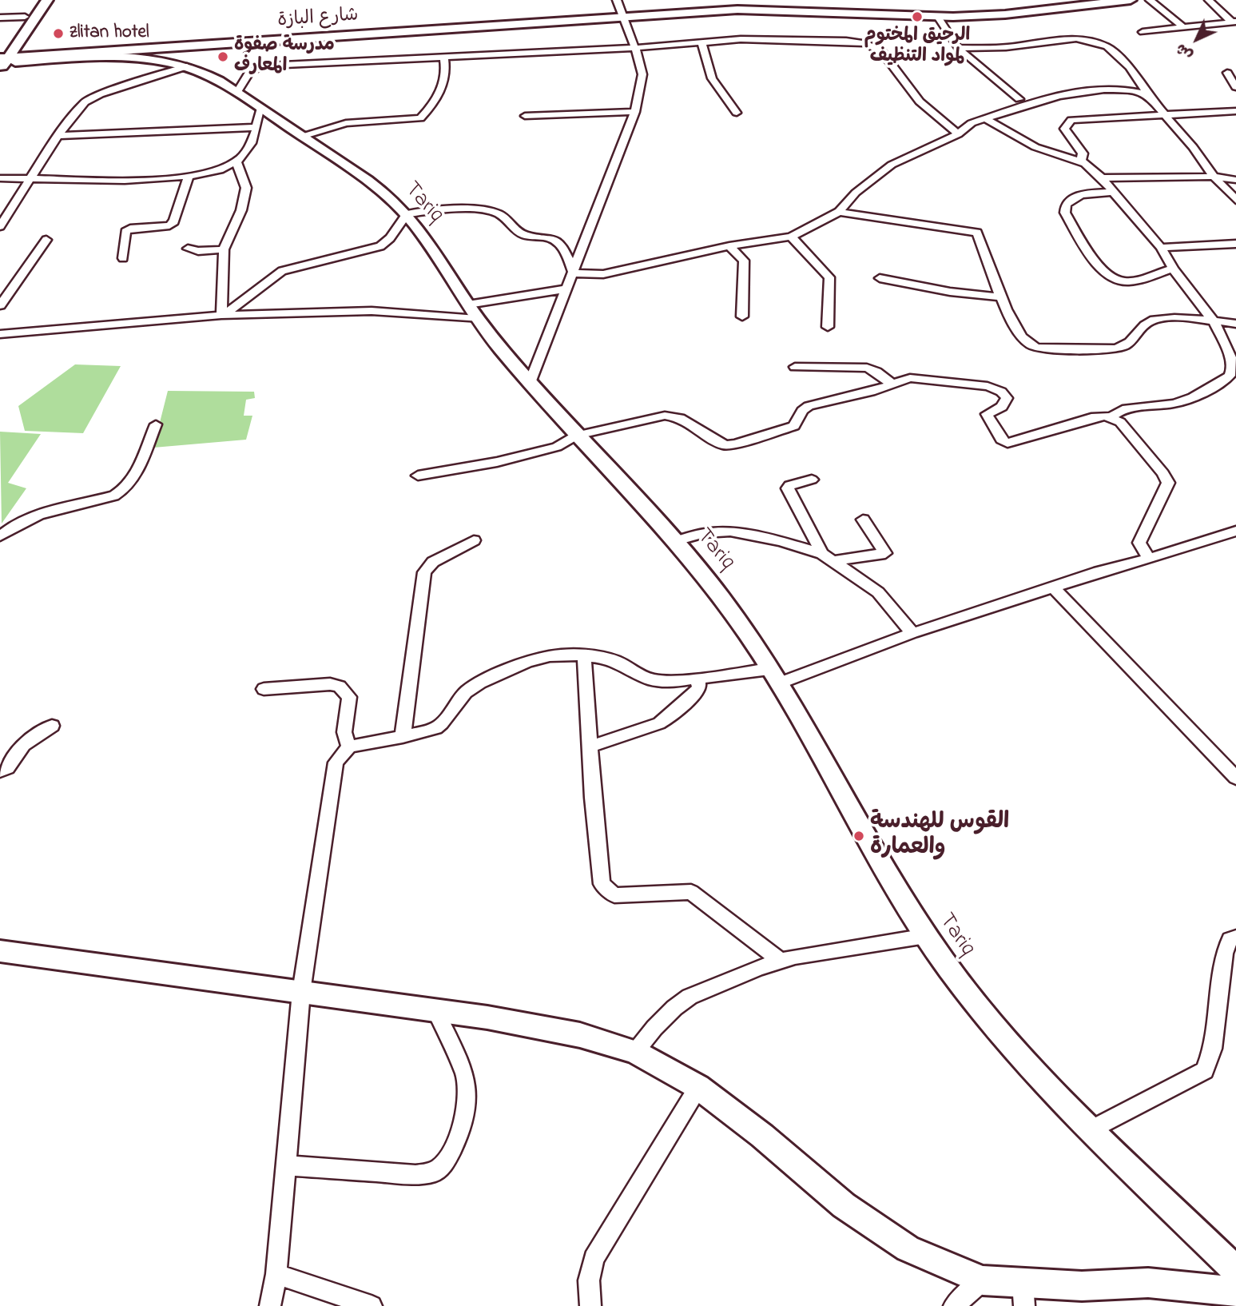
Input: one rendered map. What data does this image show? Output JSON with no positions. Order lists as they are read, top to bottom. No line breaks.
{"streets":{"main road":["شارع البازة","Tariq"]},"crossings":[["شارع البازة","Tariq"]],"places":["الرحيق المختوم لمواد التنظيف","zlitan hotel","مدرسة صفوة المعارف","القوس للهندسة والعمارة"],"north":"bottom left"}
